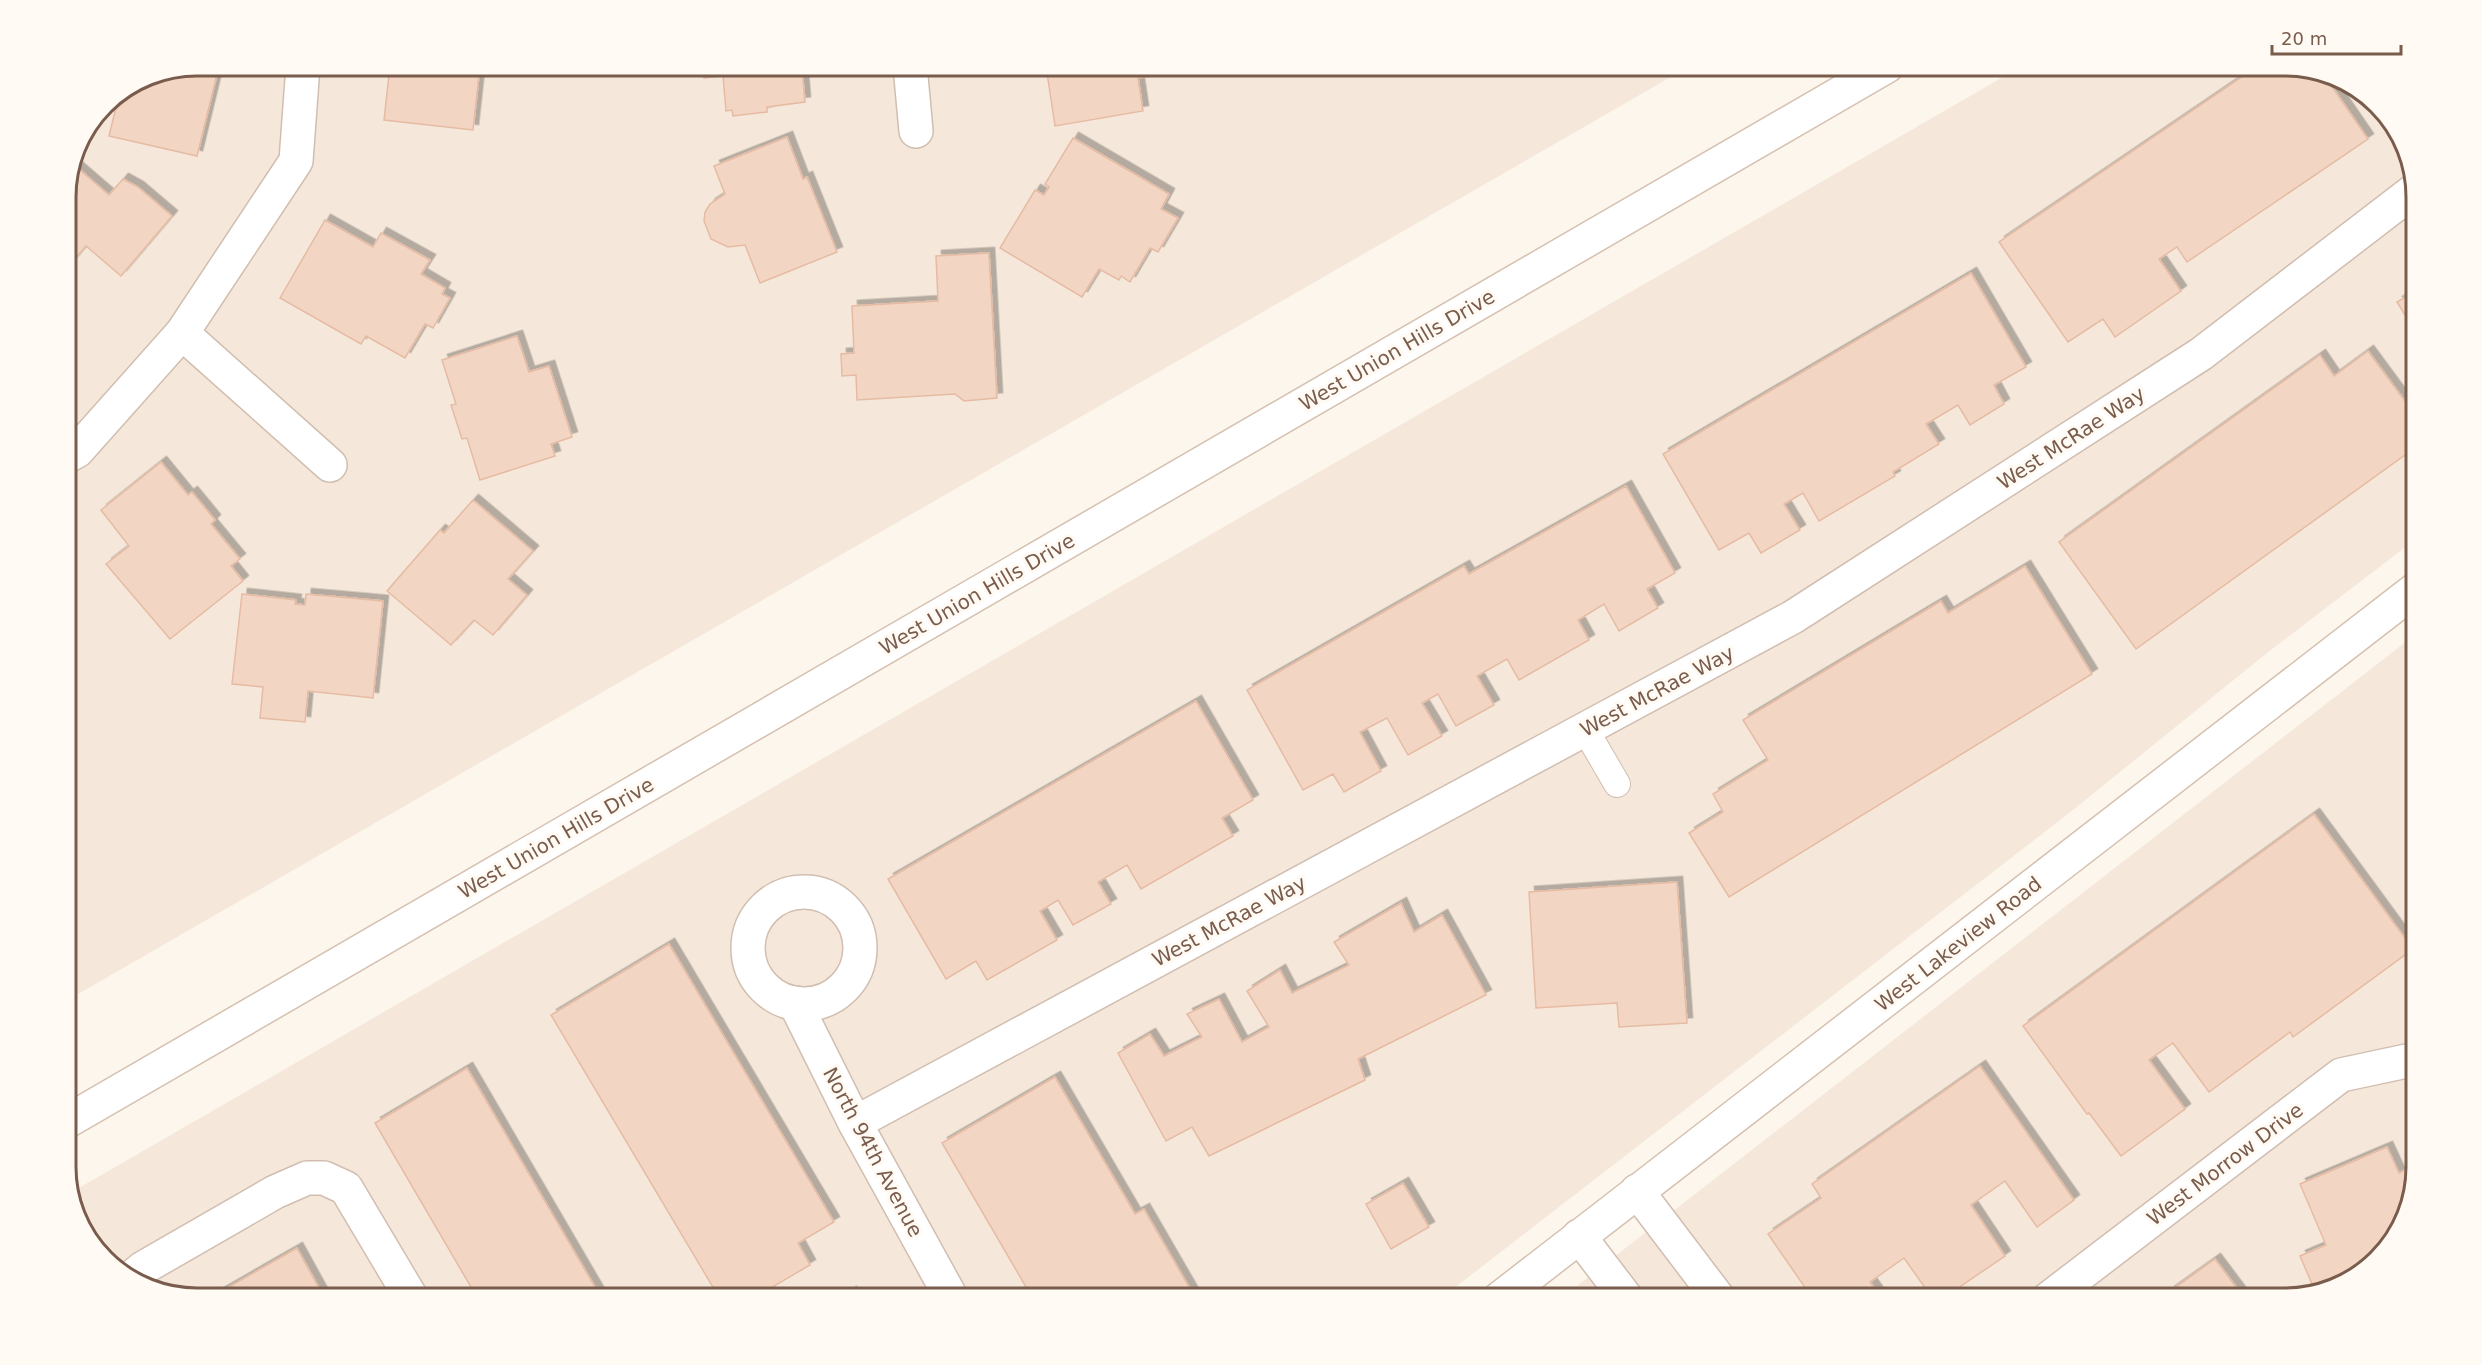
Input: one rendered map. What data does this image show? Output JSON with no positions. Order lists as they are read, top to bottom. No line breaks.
{"streets":{"street":["West Union Hills Drive","West McRae Way","West Lakeview Road","North 94th Avenue","West Morrow Drive"]},"crossings":[["West McRae Way","North 94th Avenue"]],"scale_bar":"20 m"}
